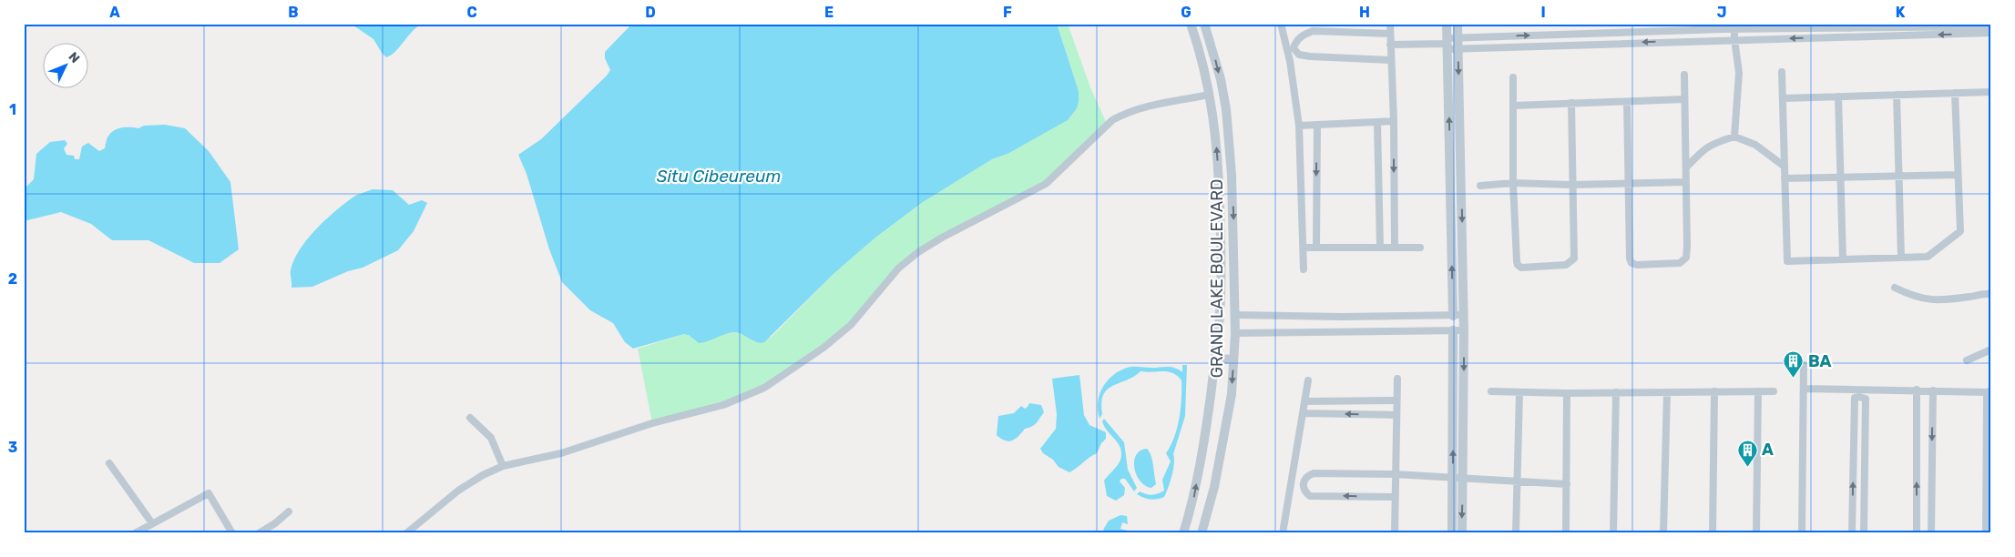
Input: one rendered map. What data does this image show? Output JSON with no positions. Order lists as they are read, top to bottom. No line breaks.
{"streets":{"street":["GRAND LAKE BOULEVARD"]},"water":["Situ Cibeureum"],"places":{"building":["BA","A"]},"north":"top right","grid":{"columns":["A","B","C","D","E","F","G","H","I","J","K"],"rows":["1","2","3"]}}
